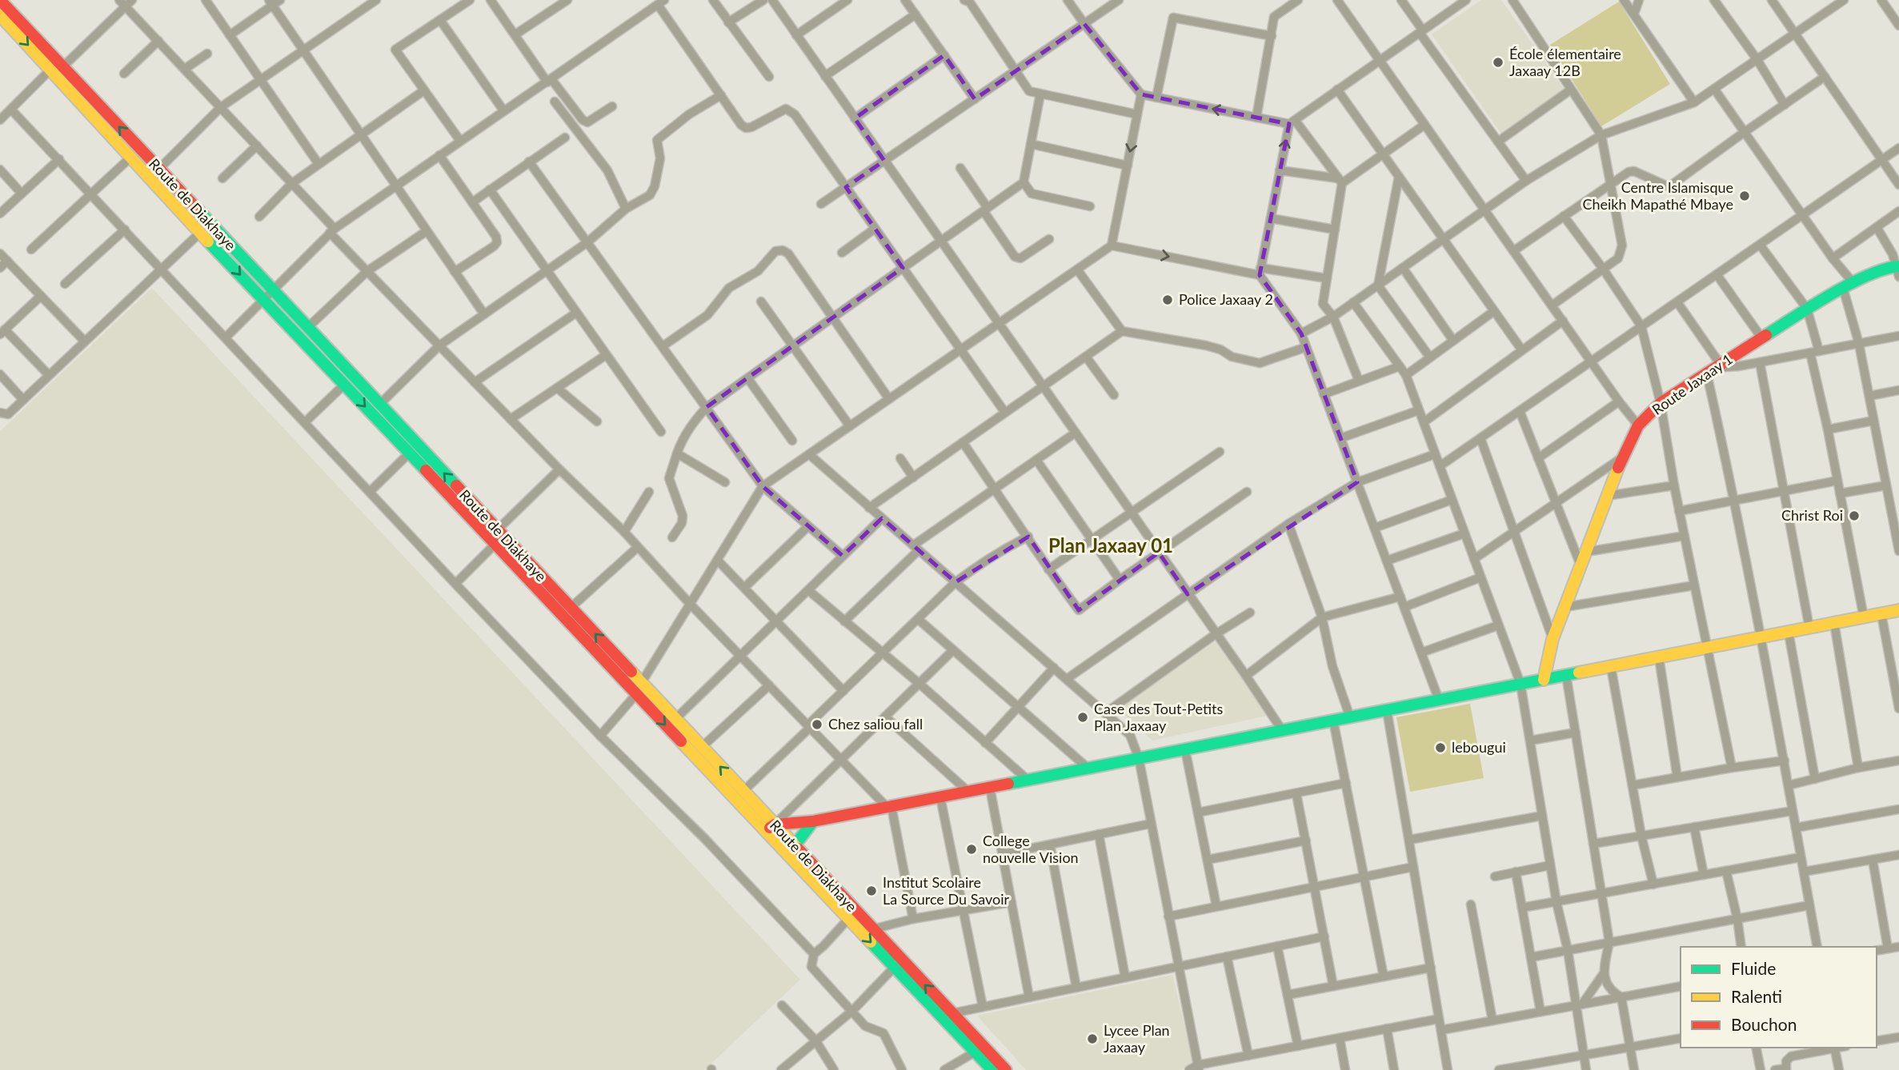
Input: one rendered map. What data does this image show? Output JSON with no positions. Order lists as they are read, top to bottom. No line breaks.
{"streets":{"main road":["Route de Diakhaye","Route Jaxaay 1"]},"districts":["Plan Jaxaay 01"],"places":["École élementaire Jaxaay 12B","Centre Islamisque Cheikh Mapathé Mbaye","Police Jaxaay 2","Christ Roi","Case des Tout-Petits Plan Jaxaay","Chez saliou fall","lebougui","College nouvelle Vision","Institut Scolaire La Source Du Savoir","Lycee Plan Jaxaay"],"legend":["Fluide","Ralenti","Bouchon"]}
